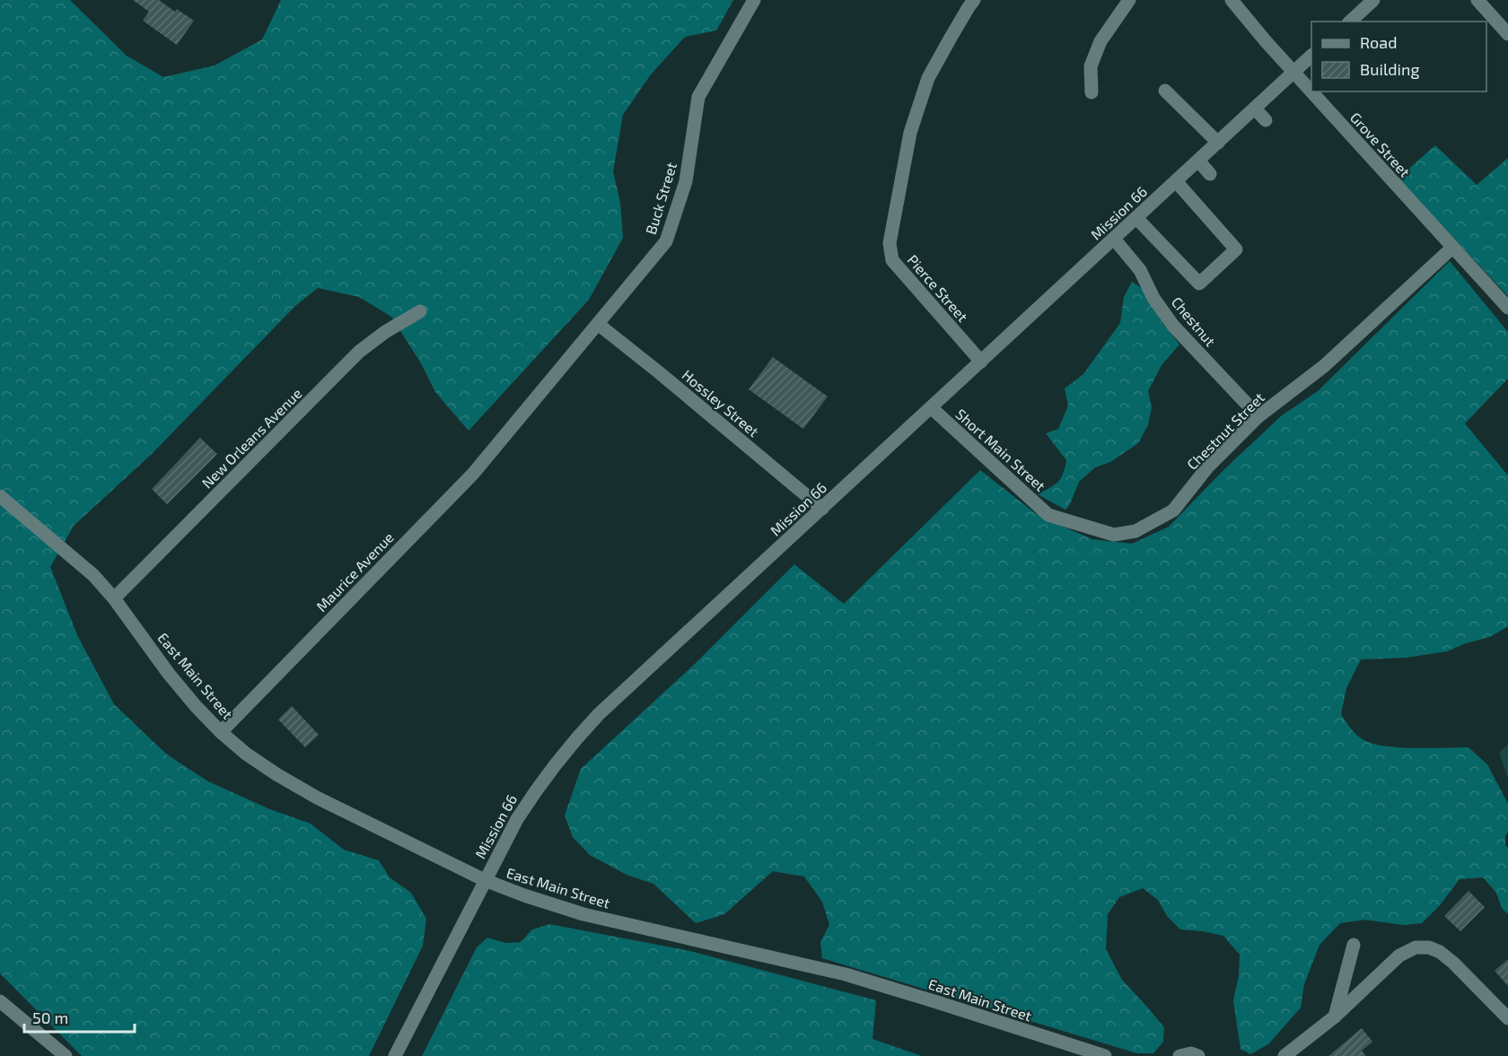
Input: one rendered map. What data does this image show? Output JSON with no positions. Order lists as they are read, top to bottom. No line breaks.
{"streets":{"street":["Grove Street","Buck Street","Mission 66","Pierce Street","Chestnut","Hossley Street","Chestnut Street","New Orleans Avenue","Short Main Street","Maurice Avenue","East Main Street"]},"crossings":[["Grove Street","Mission 66"],["Grove Street","Chestnut Street"],["Buck Street","Hossley Street"],["Buck Street","Maurice Avenue"],["Mission 66","Pierce Street"],["Mission 66","Chestnut"],["Mission 66","Hossley Street"],["Mission 66","Short Main Street"],["Mission 66","East Main Street"],["Chestnut","Chestnut Street"],["Chestnut Street","Short Main Street"],["New Orleans Avenue","East Main Street"],["Maurice Avenue","East Main Street"]],"legend":["Road","Building"],"scale_bar":"50 m"}
